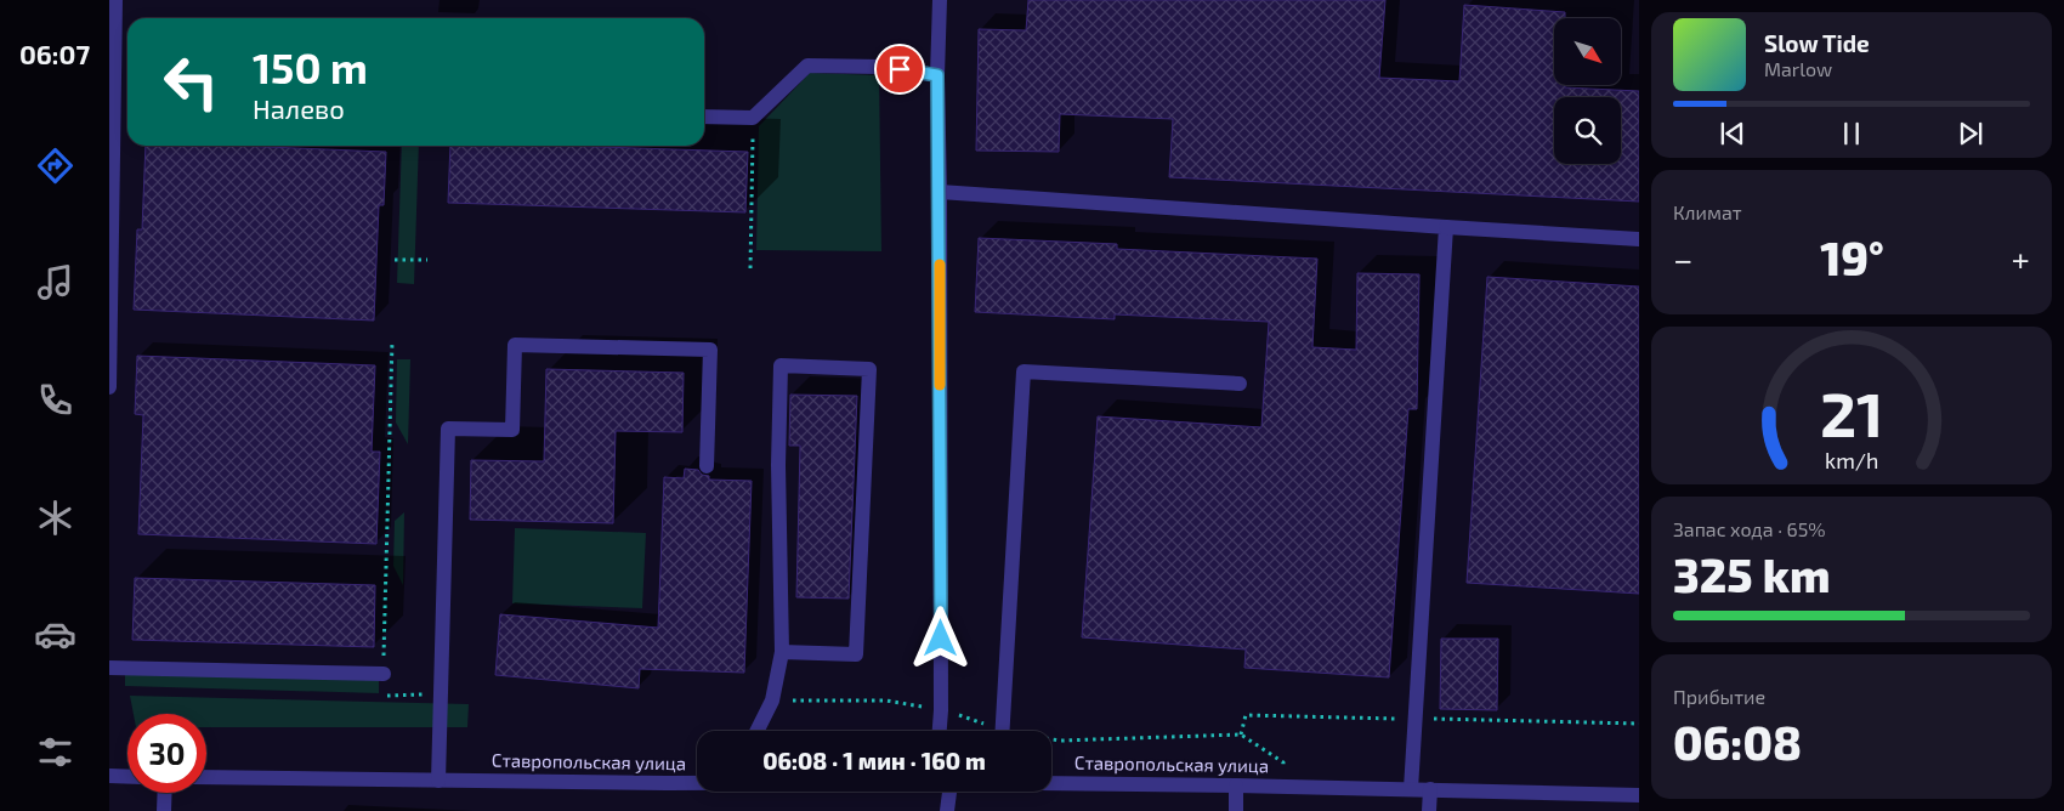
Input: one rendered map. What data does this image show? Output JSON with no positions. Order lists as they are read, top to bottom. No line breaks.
{"streets":{"street":["Ставропольская улица"]},"north":"bottom right","page":{"tabs":"06:07","turn":["150 m","Налево"],"song":["Slow Tide","Marlow"],"tile":["Климат",["Запас хода · 65%","325 km"],["Прибытие","06:08"]],"heat":["−","19°","+"],"limit":"30","trip":"06:08 · 1 мин · 160 m","gauge":["21","km/h"]}}
